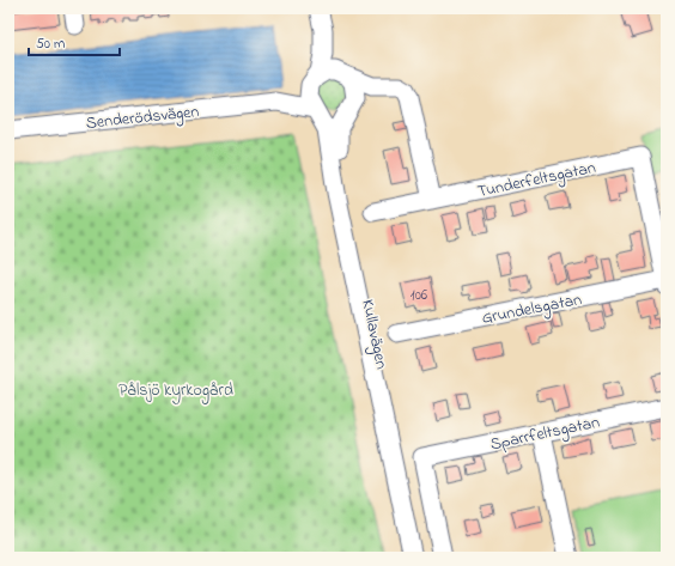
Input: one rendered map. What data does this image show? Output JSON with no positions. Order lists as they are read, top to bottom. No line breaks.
{"streets":{"street":["Senderödsvägen","Tunderfeltsgatan","Grundelsgatan","Kullavägen","Sparrfeltsgatan"]},"crossings":[["Senderödsvägen","Kullavägen"],["Tunderfeltsgatan","Grundelsgatan"]],"parks":["Pålsjö kyrkogård"],"house_numbers":["106"],"scale_bar":"50 m"}
